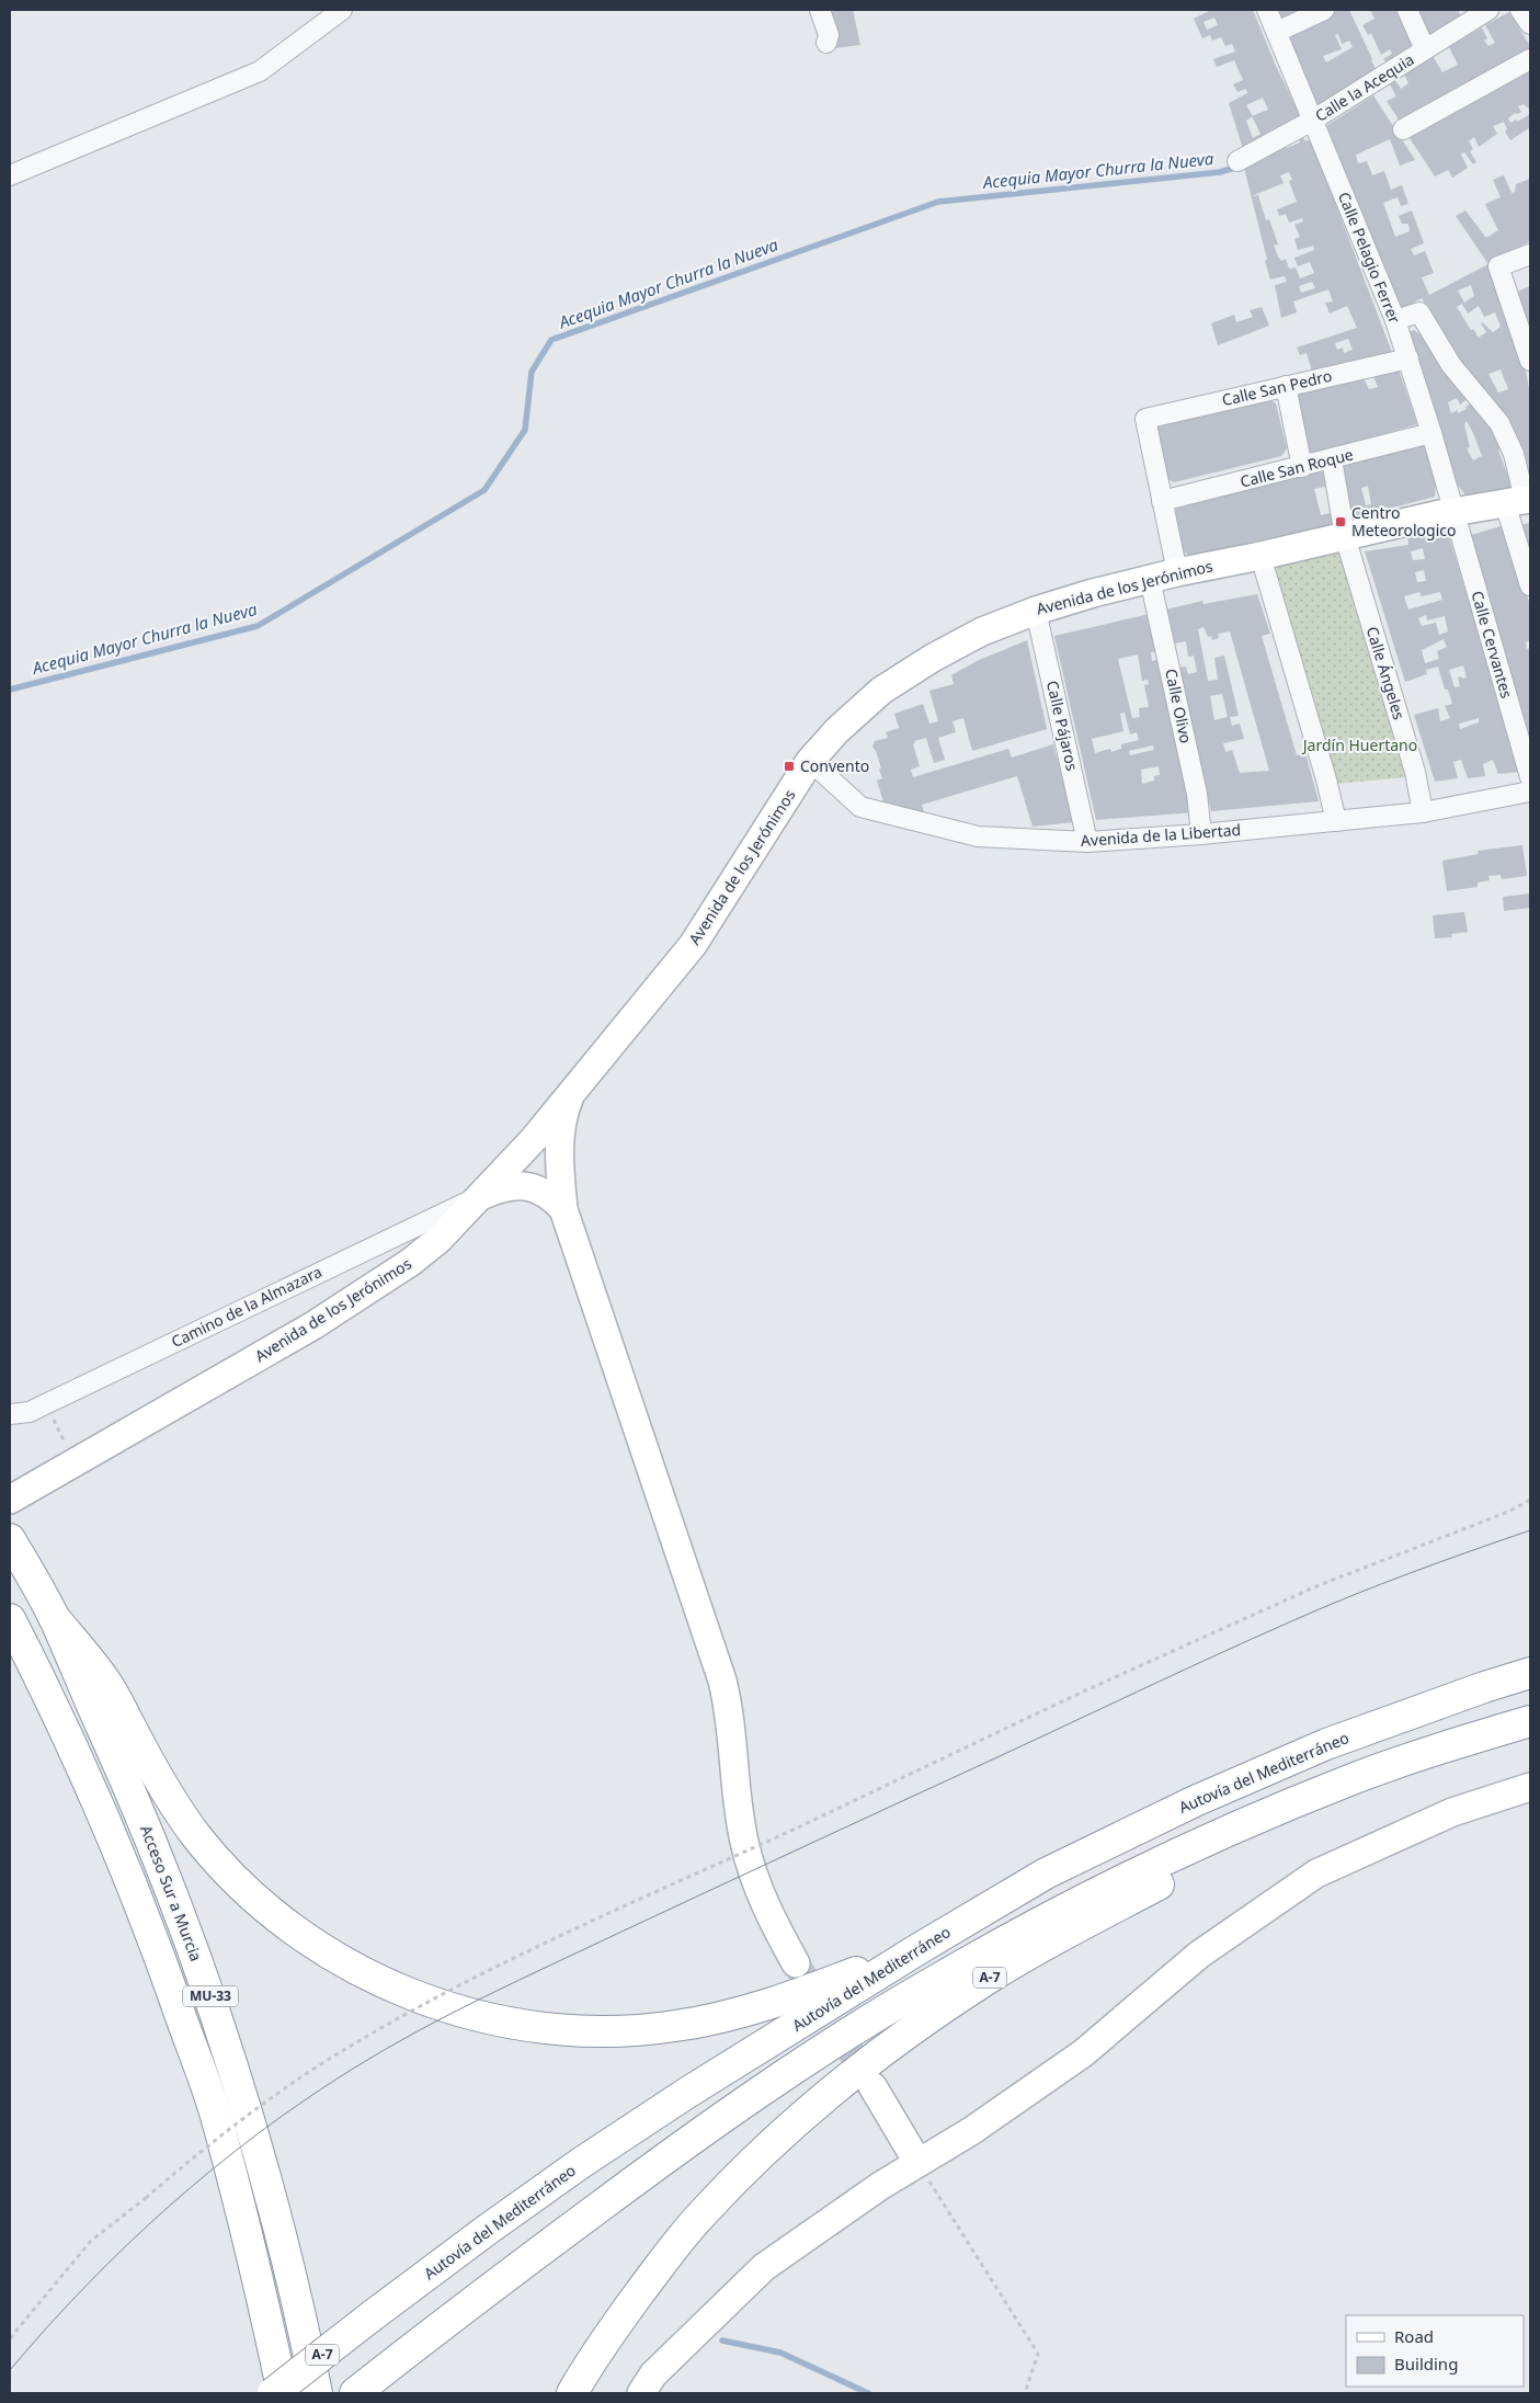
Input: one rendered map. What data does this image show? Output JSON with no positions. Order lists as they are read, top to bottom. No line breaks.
{"streets":{"highway":["Autovía del Mediterráneo","Acceso Sur a Murcia","A-7","MU-33"],"street":["Calle la Acequia","Calle Pelagio Ferrer","Calle San Pedro","Calle San Roque","Avenida de los Jerónimos","Calle Cervantes","Calle Ángeles","Calle Olivo","Calle Pájaros","Avenida de la Libertad","Camino de la Almazara"]},"crossings":[["Calle la Acequia","Calle Pelagio Ferrer"],["Calle Pelagio Ferrer","Calle San Pedro"],["Calle Pelagio Ferrer","Calle San Roque"],["Calle Pelagio Ferrer","Avenida de los Jerónimos"],["Calle Pelagio Ferrer","Calle Cervantes"],["Calle San Pedro","Calle San Roque"],["Calle San Roque","Calle Ángeles"],["Avenida de los Jerónimos","Calle Cervantes"],["Avenida de los Jerónimos","Calle Ángeles"],["Avenida de los Jerónimos","Calle Olivo"],["Avenida de los Jerónimos","Calle Pájaros"],["Avenida de los Jerónimos","Avenida de la Libertad"],["Avenida de los Jerónimos","Camino de la Almazara"],["Calle Ángeles","Avenida de la Libertad"],["Calle Olivo","Avenida de la Libertad"],["Calle Pájaros","Avenida de la Libertad"]],"water":["Acequia Mayor Churra la Nueva"],"parks":["Jardín Huertano"],"places":{"transit":["Centro Meteorologico","Convento"]},"legend":["Road","Building"]}
